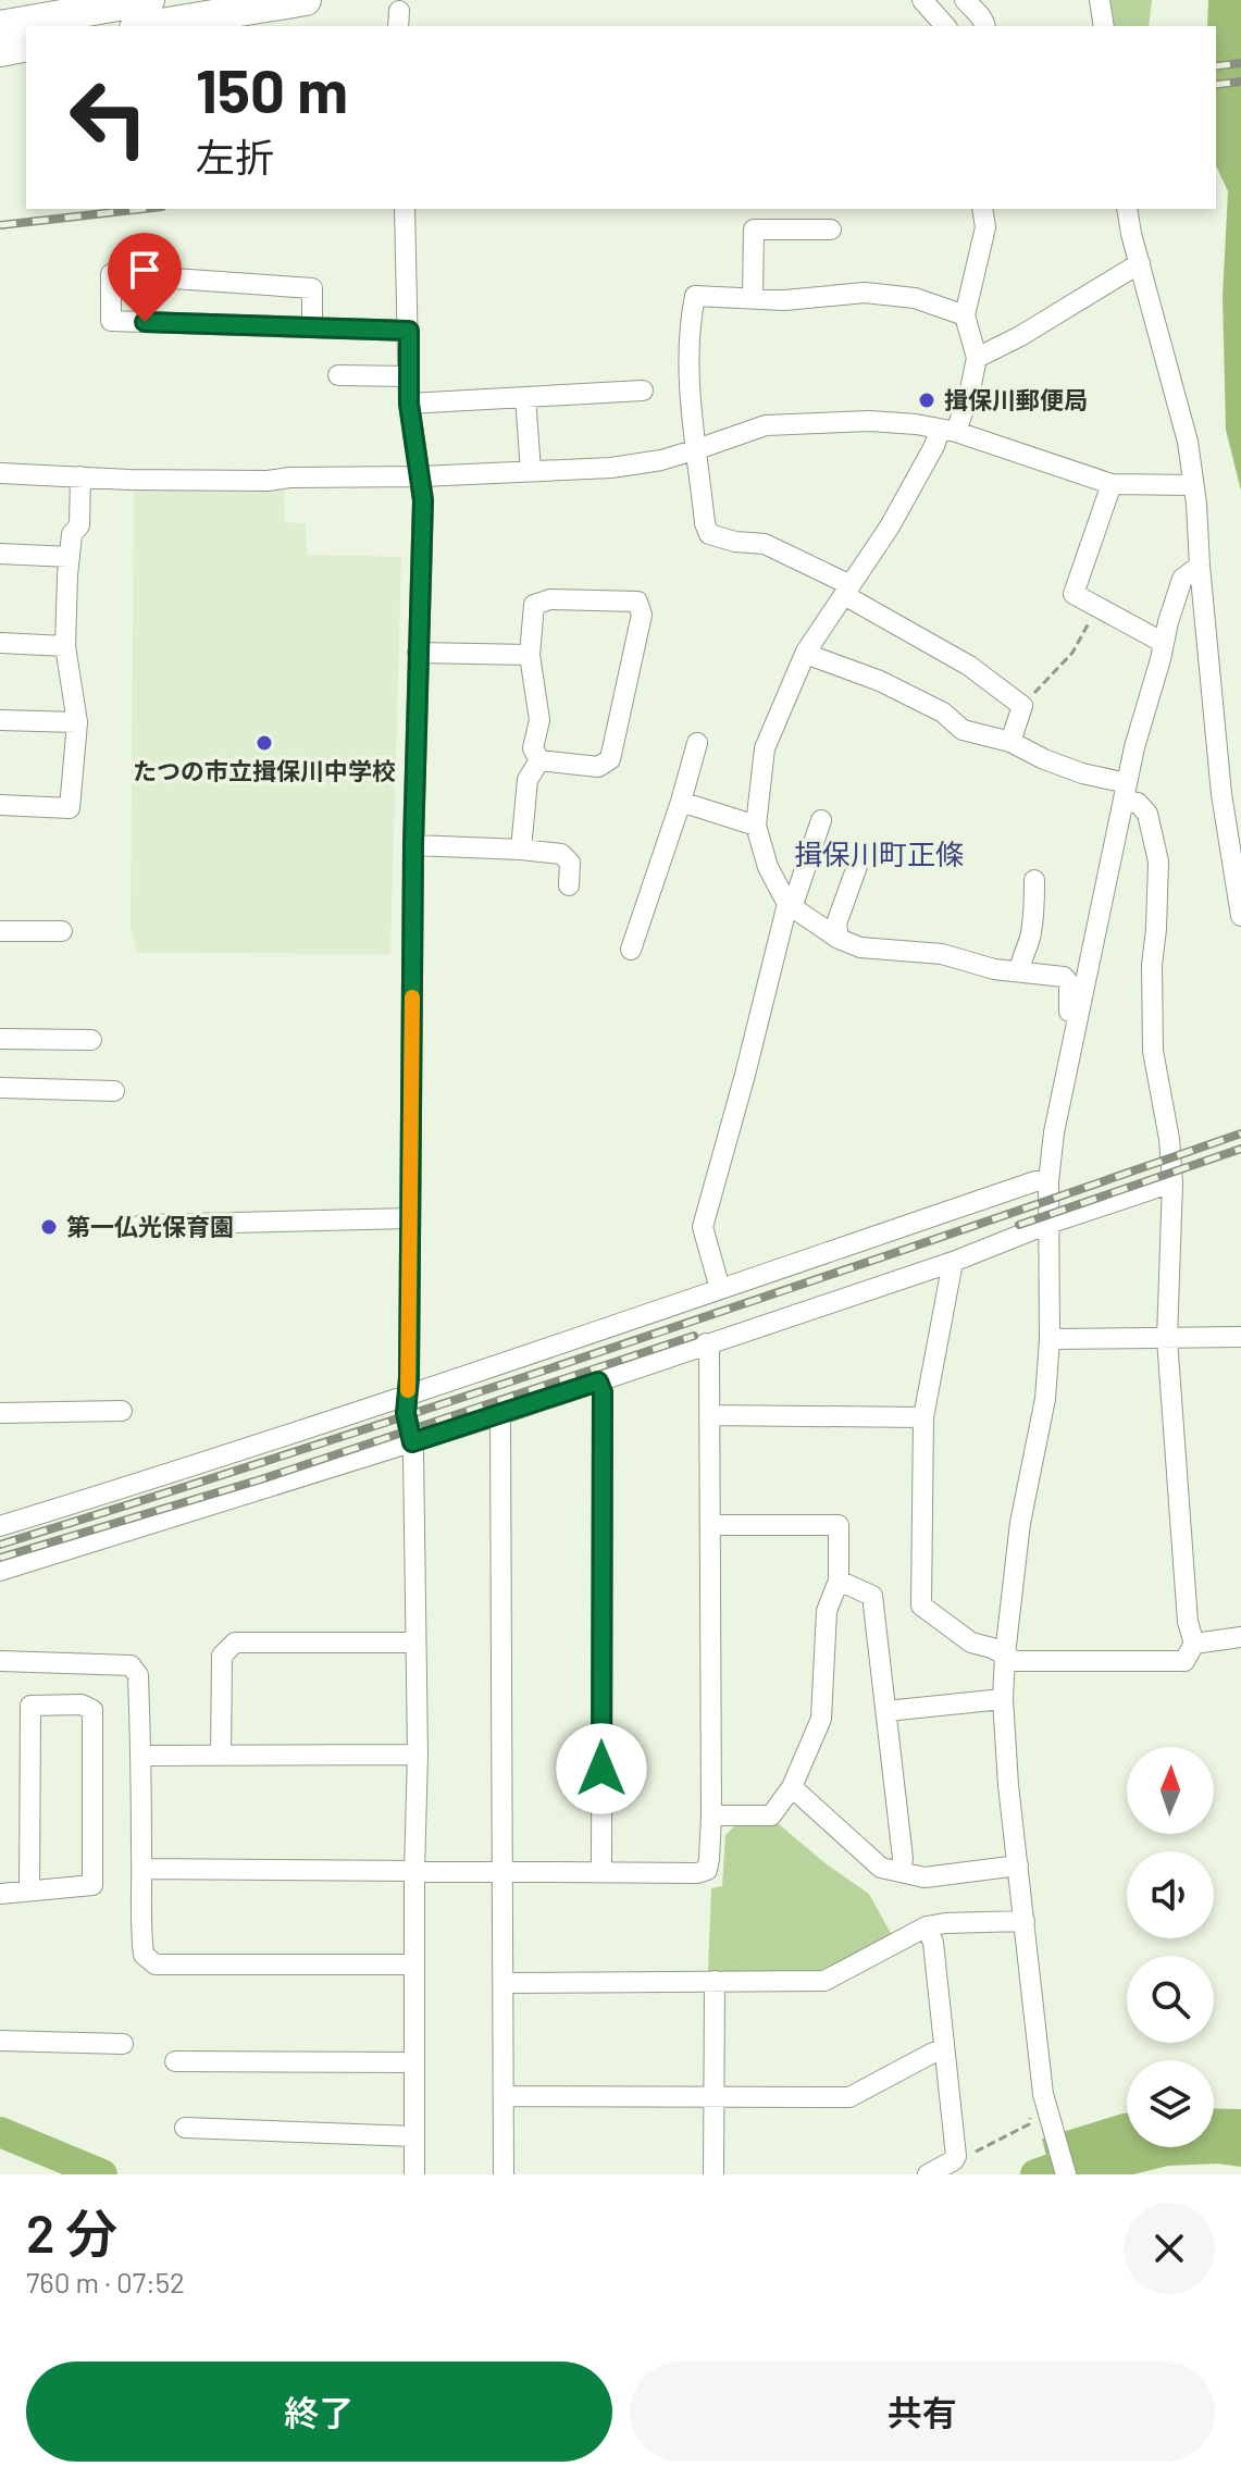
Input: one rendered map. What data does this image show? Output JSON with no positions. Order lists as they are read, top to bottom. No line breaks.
{"districts":["揖保川町正條"],"places":["揖保川郵便局","たつの市立揖保川中学校","第一仏光保育園"],"north":"top","page":{"turn":["150 m","左折"],"heading":["2 分","760 m · 07:52"],"buttons":["終了","共有"]}}
